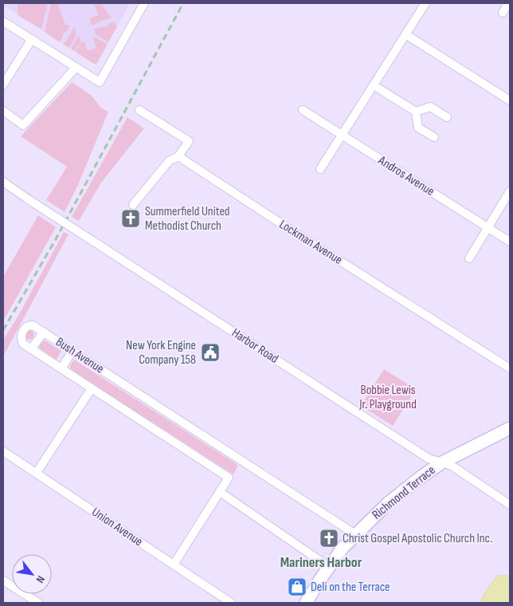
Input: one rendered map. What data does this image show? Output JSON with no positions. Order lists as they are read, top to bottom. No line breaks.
{"streets":{"main road":["Richmond Terrace"],"street":["Andros Avenue","Lockman Avenue","Harbor Road","Bush Avenue","Union Avenue"]},"crossings":[["Harbor Road","Richmond Terrace"],["Bush Avenue","Richmond Terrace"]],"districts":["Mariners Harbor"],"parks":["Bobbie Lewis Jr. Playground"],"places":{"church":["Summerfield United Methodist Church","Christ Gospel Apostolic Church Inc."],"public building":["New York Engine Company 158"],"shop":["Deli on the Terrace"]},"north":"bottom right"}
